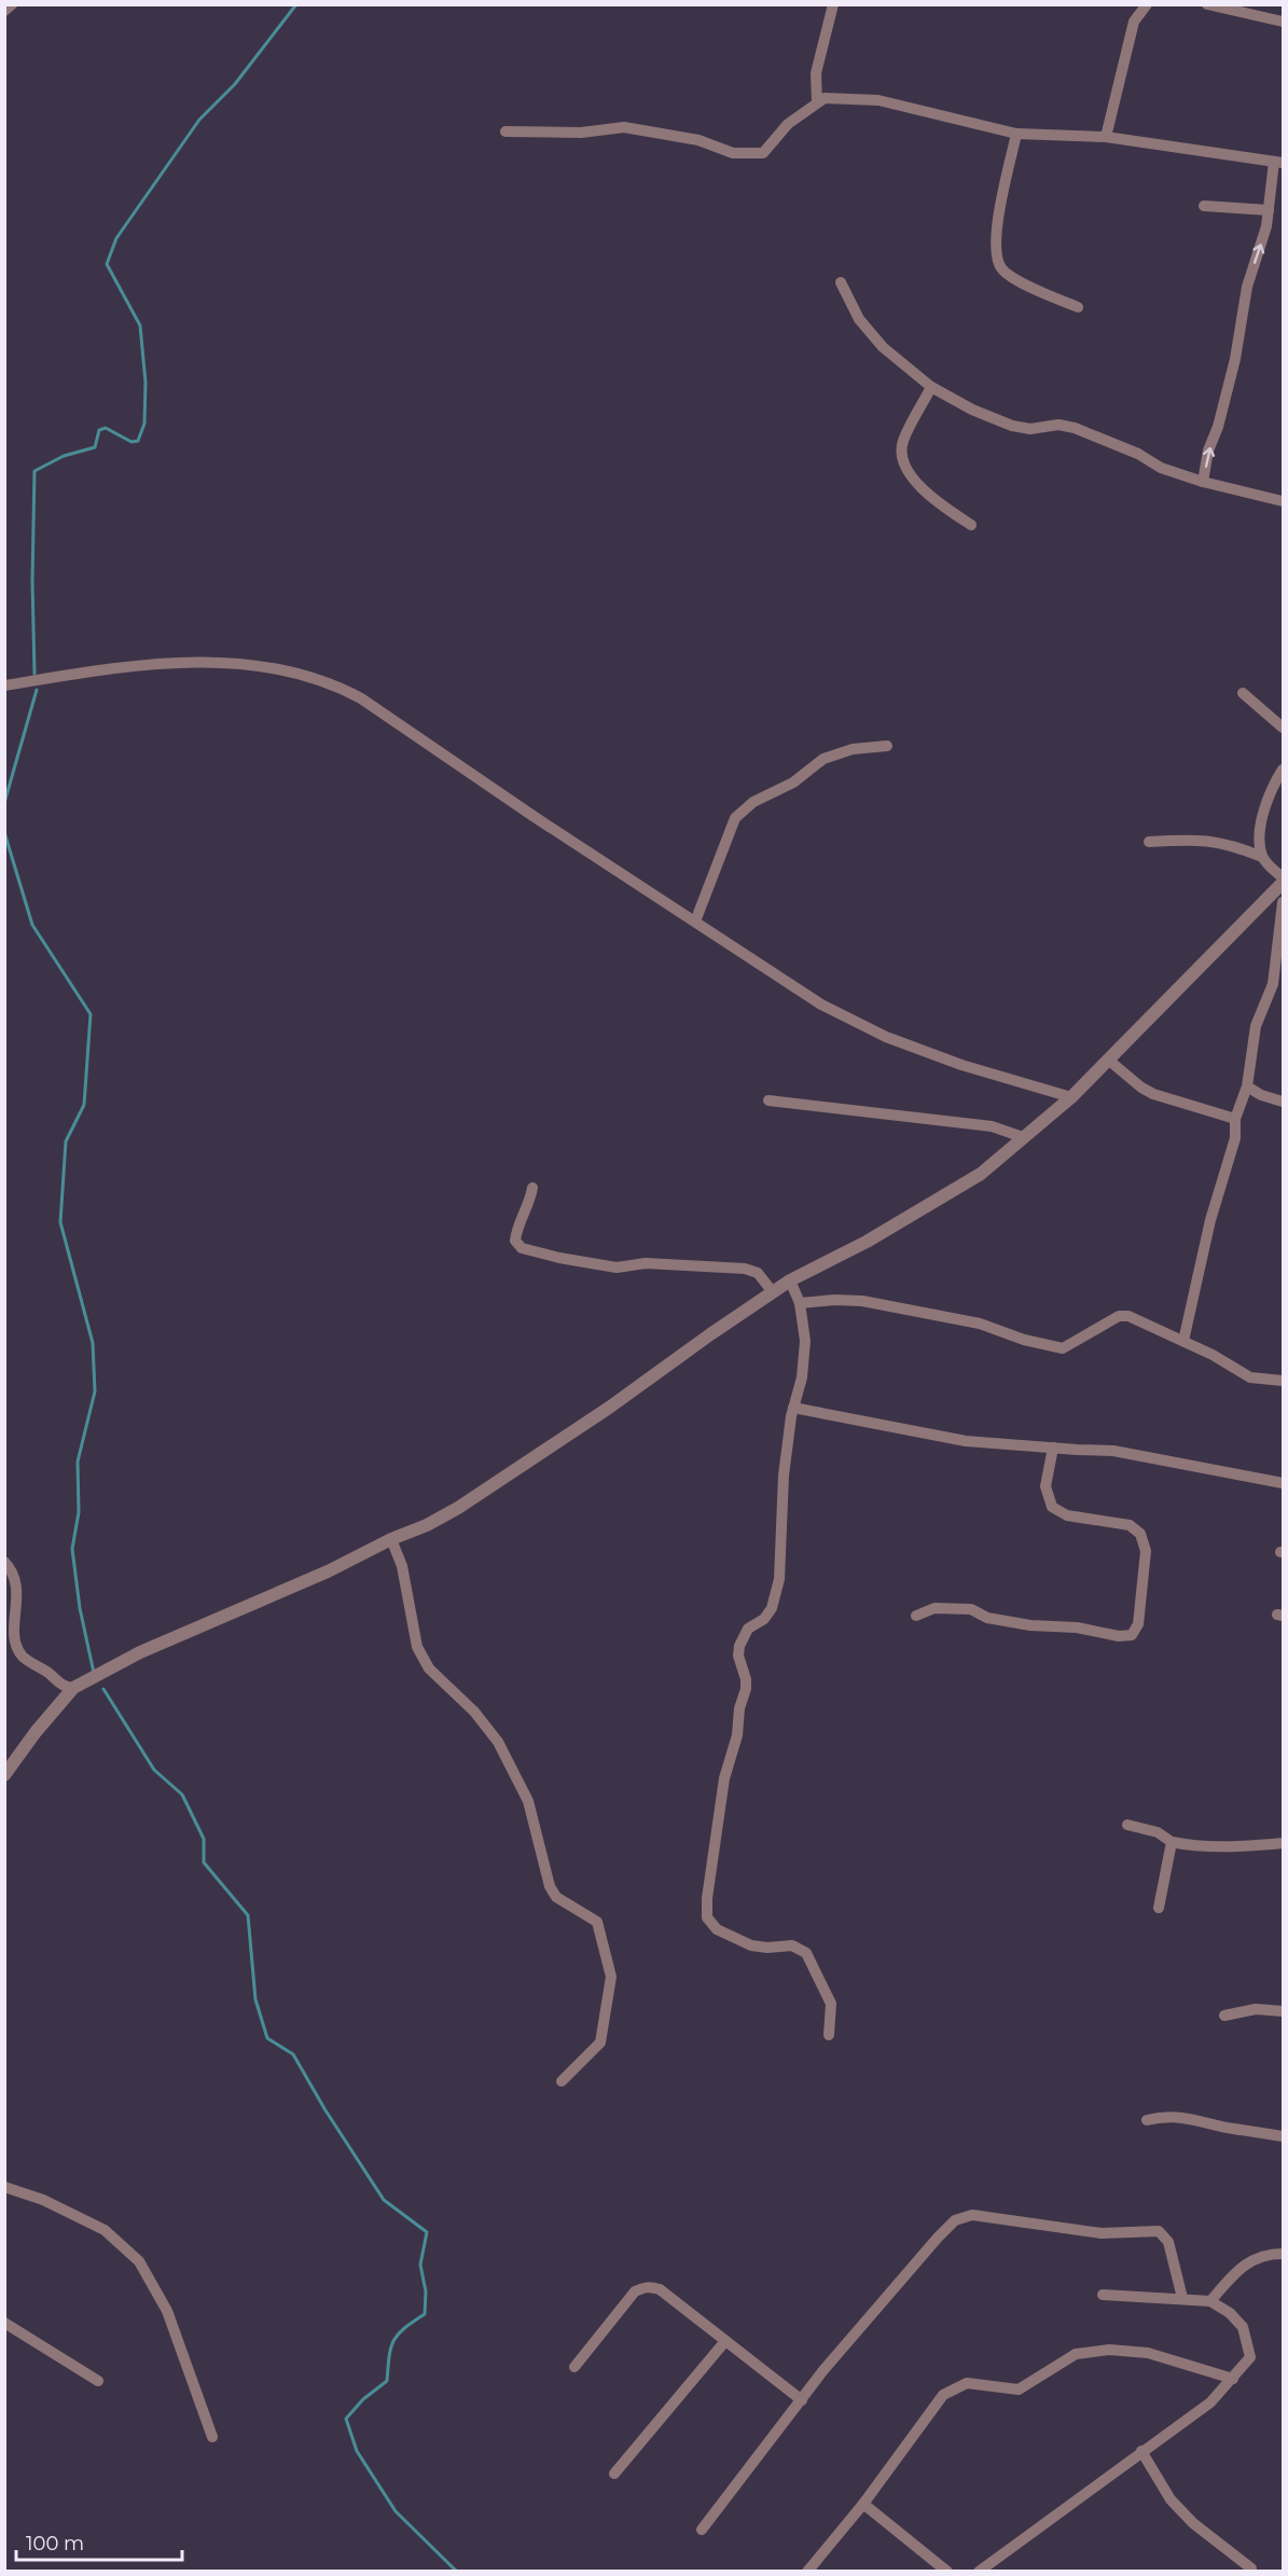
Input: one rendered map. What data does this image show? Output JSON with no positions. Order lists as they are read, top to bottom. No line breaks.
{"scale_bar":"100 m"}
